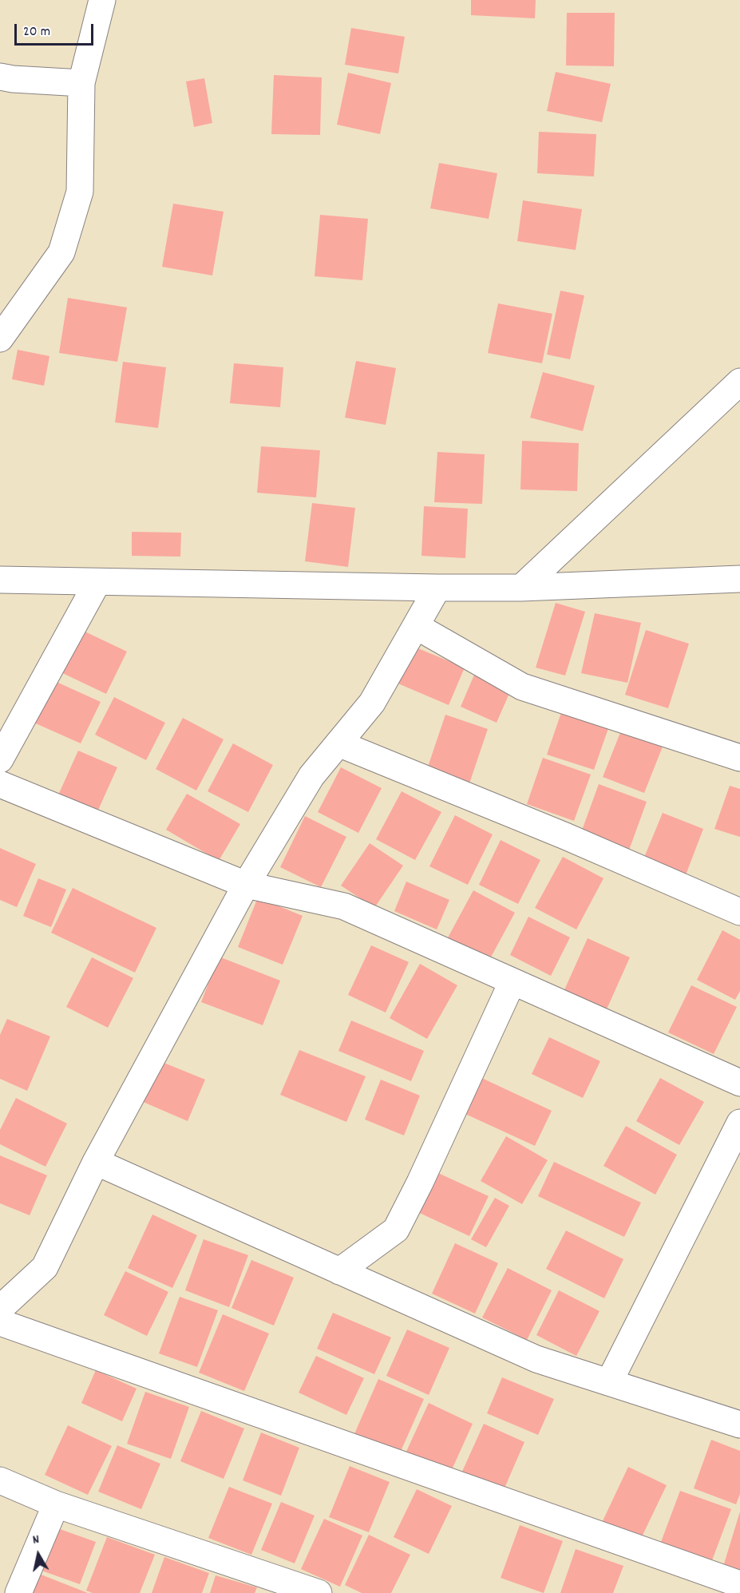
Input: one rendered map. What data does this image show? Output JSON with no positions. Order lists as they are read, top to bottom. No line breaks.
{"scale_bar":"20 m","north":"top"}
